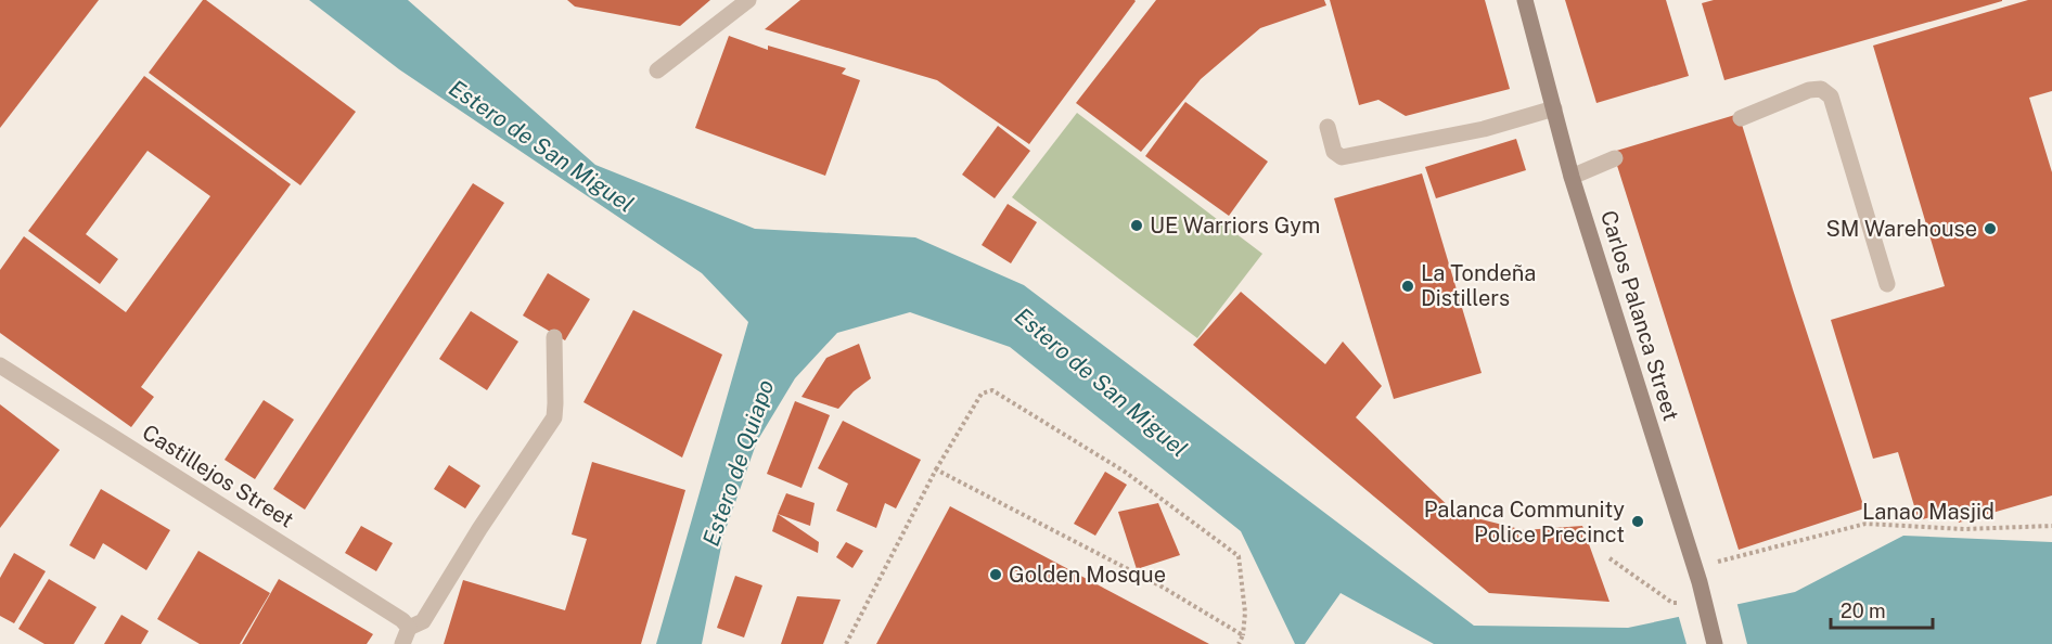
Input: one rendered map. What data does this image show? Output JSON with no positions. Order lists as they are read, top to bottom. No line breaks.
{"streets":{"street":["Carlos Palanca Street","Castillejos Street"],"path":["Lanao Masjid"]},"water":["Estero de San Miguel","Estero de Quiapo"],"places":["UE Warriors Gym","SM Warehouse","La Tondeña Distillers","Palanca Community Police Precinct","Golden Mosque"],"scale_bar":"20 m"}
